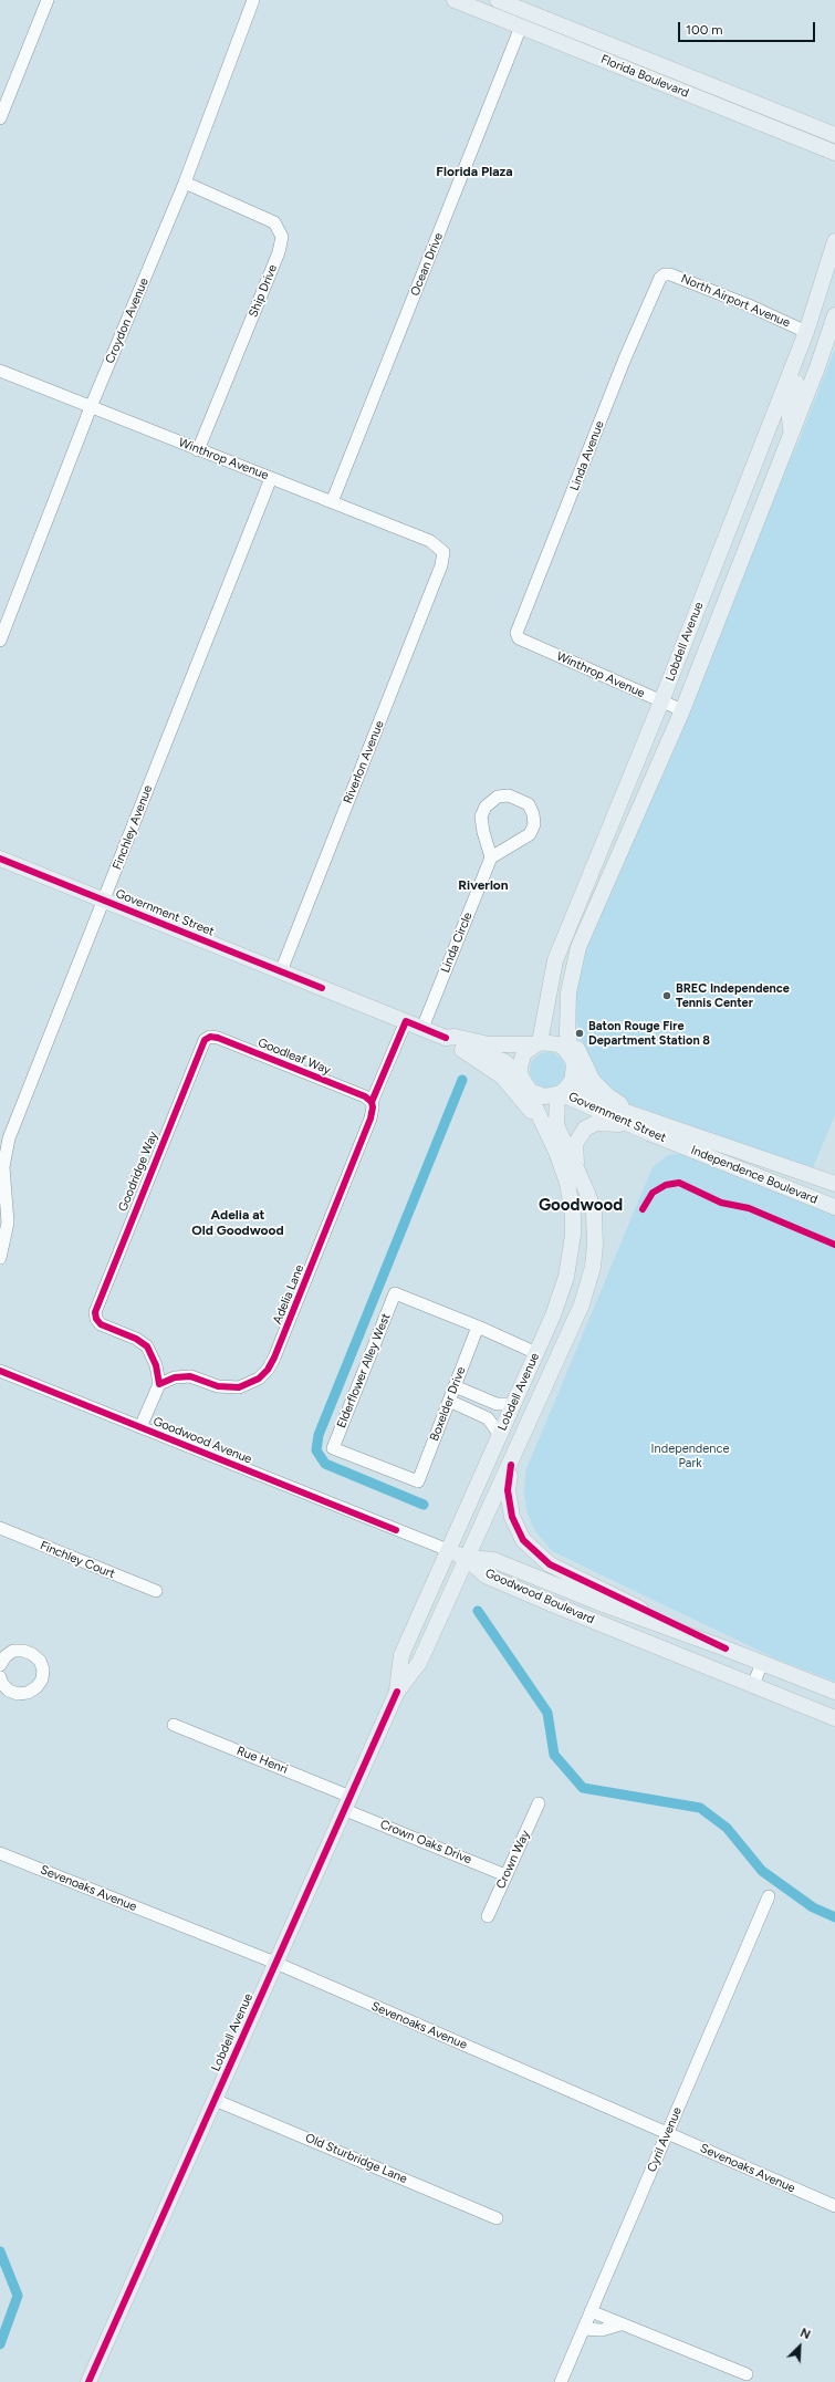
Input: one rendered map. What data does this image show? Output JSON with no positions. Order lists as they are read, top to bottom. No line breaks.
{"streets":{"main road":["Florida Boulevard","Lobdell Avenue","Government Street","Independence Boulevard","Goodwood Avenue","Goodwood Boulevard"],"street":["Ocean Drive","Ship Drive","North Airport Avenue","Croydon Avenue","Linda Avenue","Winthrop Avenue","Riverlon Avenue","Finchley Avenue","Linda Circle","Goodleaf Way","Goodridge Way","Adelia Lane","Elderflower Alley West","Boxelder Drive","Finchley Court","Rue Henri","Crown Oaks Drive","Crown Way","Sevenoaks Avenue","Cyril Avenue","Old Sturbridge Lane"]},"crossings":[["Florida Boulevard","Ocean Drive"],["Ocean Drive","Winthrop Avenue"],["Ship Drive","Croydon Avenue"],["Ship Drive","Winthrop Avenue"],["North Airport Avenue","Linda Avenue"],["North Airport Avenue","Lobdell Avenue"],["Croydon Avenue","Winthrop Avenue"],["Linda Avenue","Winthrop Avenue"],["Winthrop Avenue","Lobdell Avenue"],["Winthrop Avenue","Riverlon Avenue"],["Winthrop Avenue","Finchley Avenue"],["Lobdell Avenue","Government Street"],["Lobdell Avenue","Goodwood Avenue"],["Lobdell Avenue","Goodwood Boulevard"],["Lobdell Avenue","Rue Henri"],["Lobdell Avenue","Crown Oaks Drive"],["Lobdell Avenue","Sevenoaks Avenue"],["Lobdell Avenue","Old Sturbridge Lane"],["Riverlon Avenue","Government Street"],["Finchley Avenue","Government Street"],["Government Street","Linda Circle"],["Government Street","Independence Boulevard"],["Government Street","Adelia Lane"],["Goodleaf Way","Goodridge Way"],["Goodleaf Way","Adelia Lane"],["Goodridge Way","Adelia Lane"],["Elderflower Alley West","Boxelder Drive"],["Goodwood Avenue","Goodwood Boulevard"],["Rue Henri","Crown Oaks Drive"],["Crown Oaks Drive","Crown Way"],["Sevenoaks Avenue","Cyril Avenue"]],"districts":["Florida Plaza","Riverlon","Goodwood","Adelia at Old Goodwood"],"parks":["Independence Park"],"places":["BREC Independence Tennis Center","Baton Rouge Fire Department Station 8"],"scale_bar":"100 m","north":"top right"}
